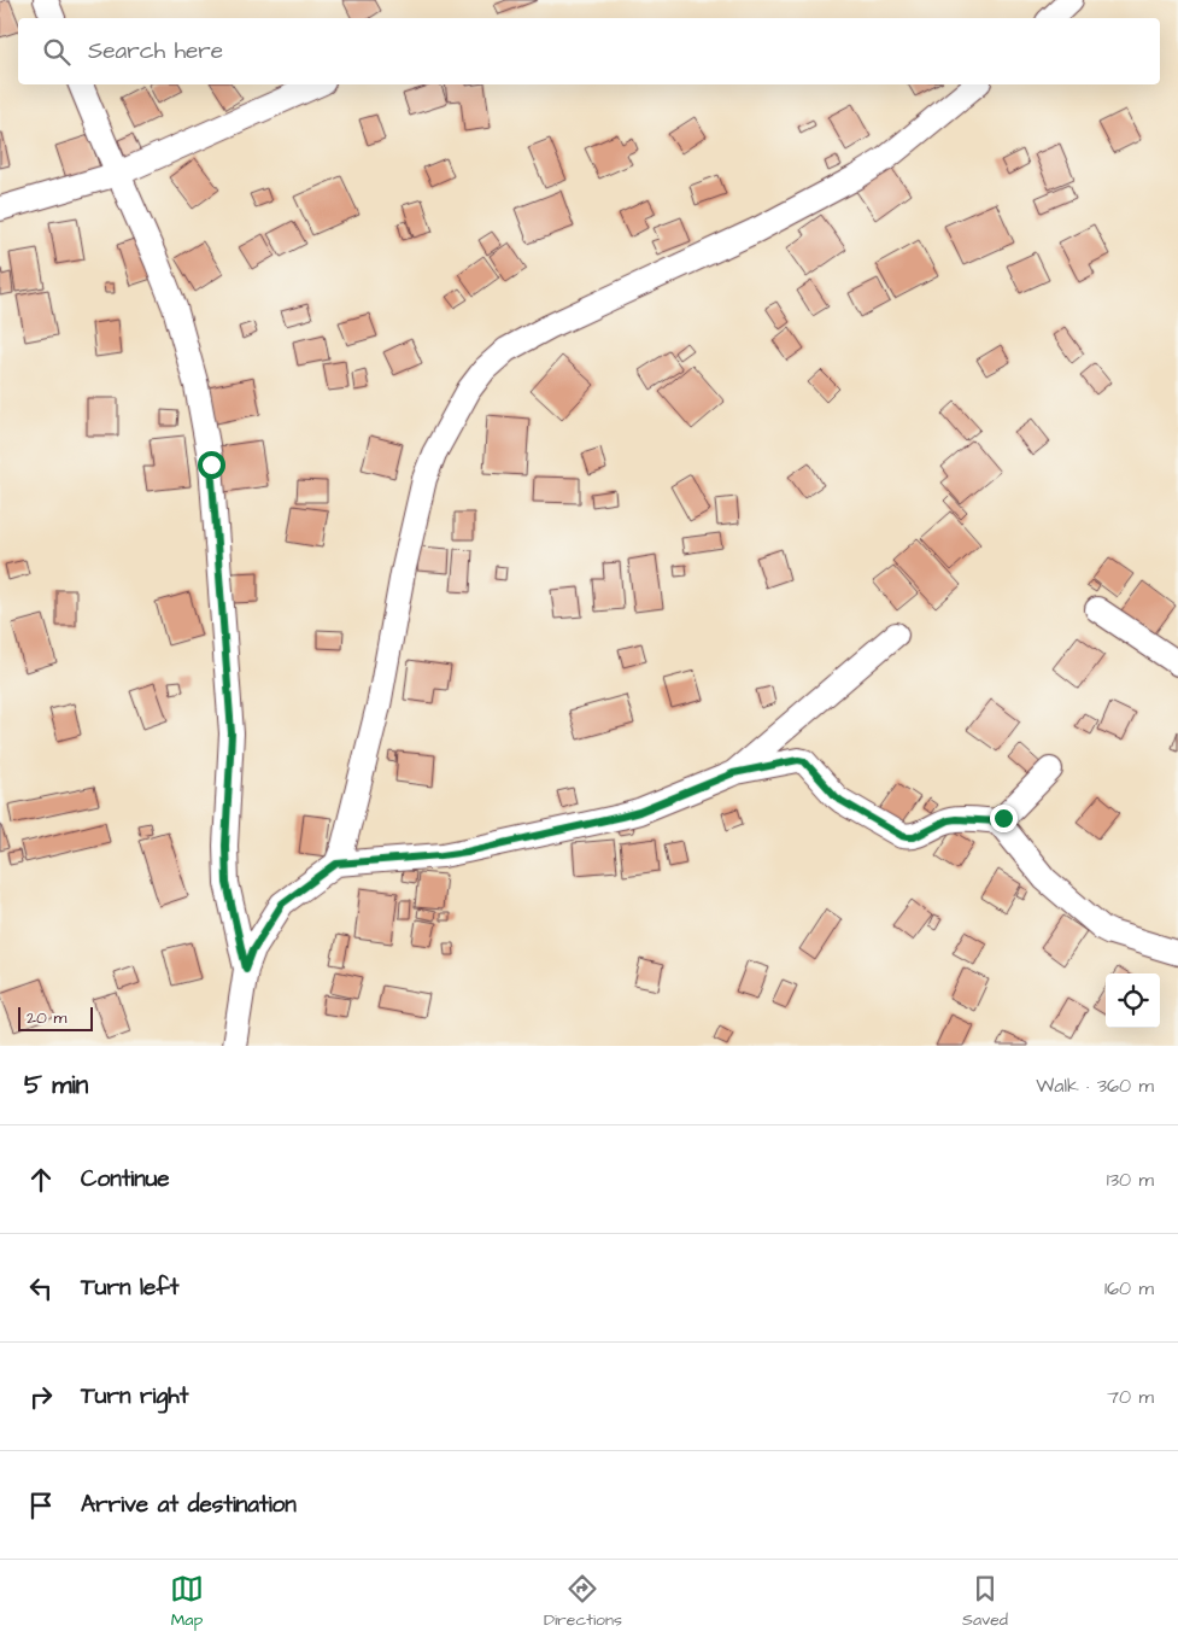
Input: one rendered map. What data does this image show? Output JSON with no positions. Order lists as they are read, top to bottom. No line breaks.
{"scale_bar":"20 m","page":{"search":"Search here","scale":"20 m","heading":["5 min","Walk · 360 m"],"list":[["Continue","130 m"],["Turn left","160 m"],["Turn right","70 m"],"Arrive at destination"],"nav":["Map","Directions","Saved"]}}
